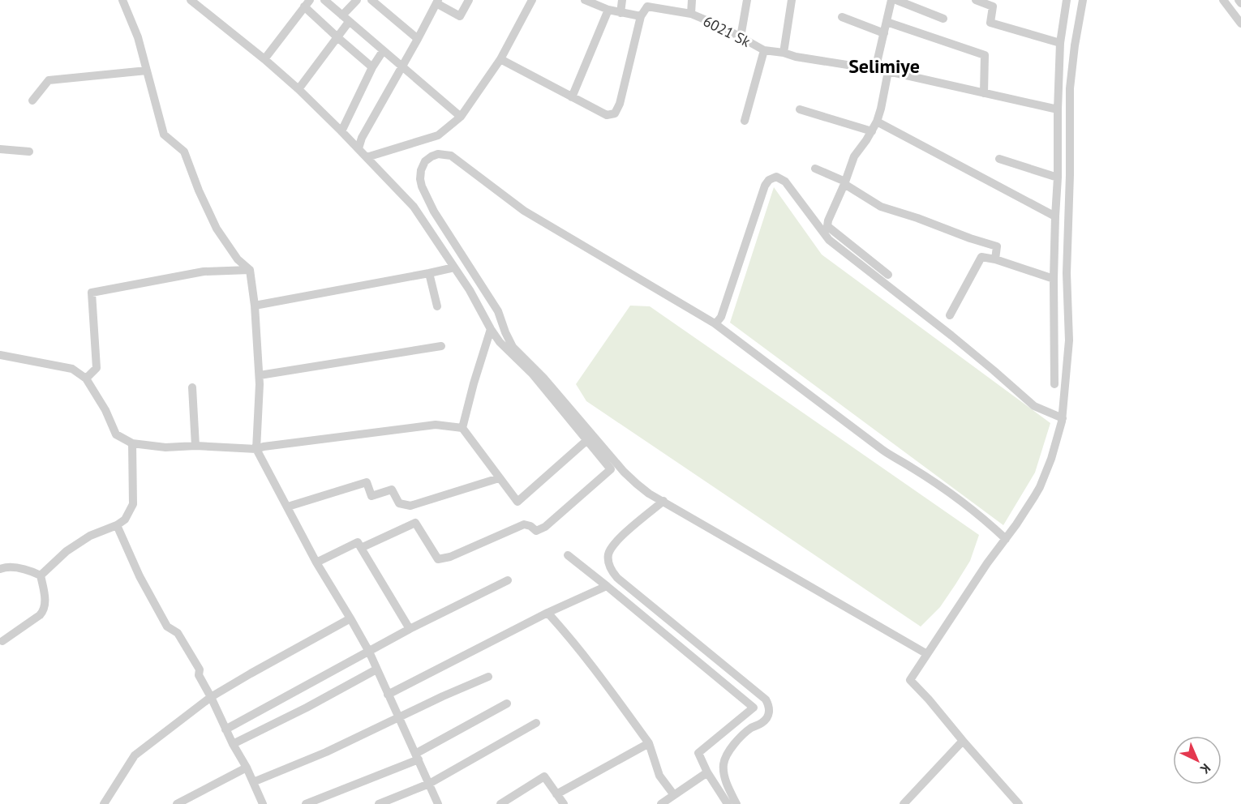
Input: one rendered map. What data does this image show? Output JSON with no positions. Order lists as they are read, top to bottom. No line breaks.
{"streets":{"street":["6021 Sk"]},"districts":["Selimiye"],"north":"bottom right"}
